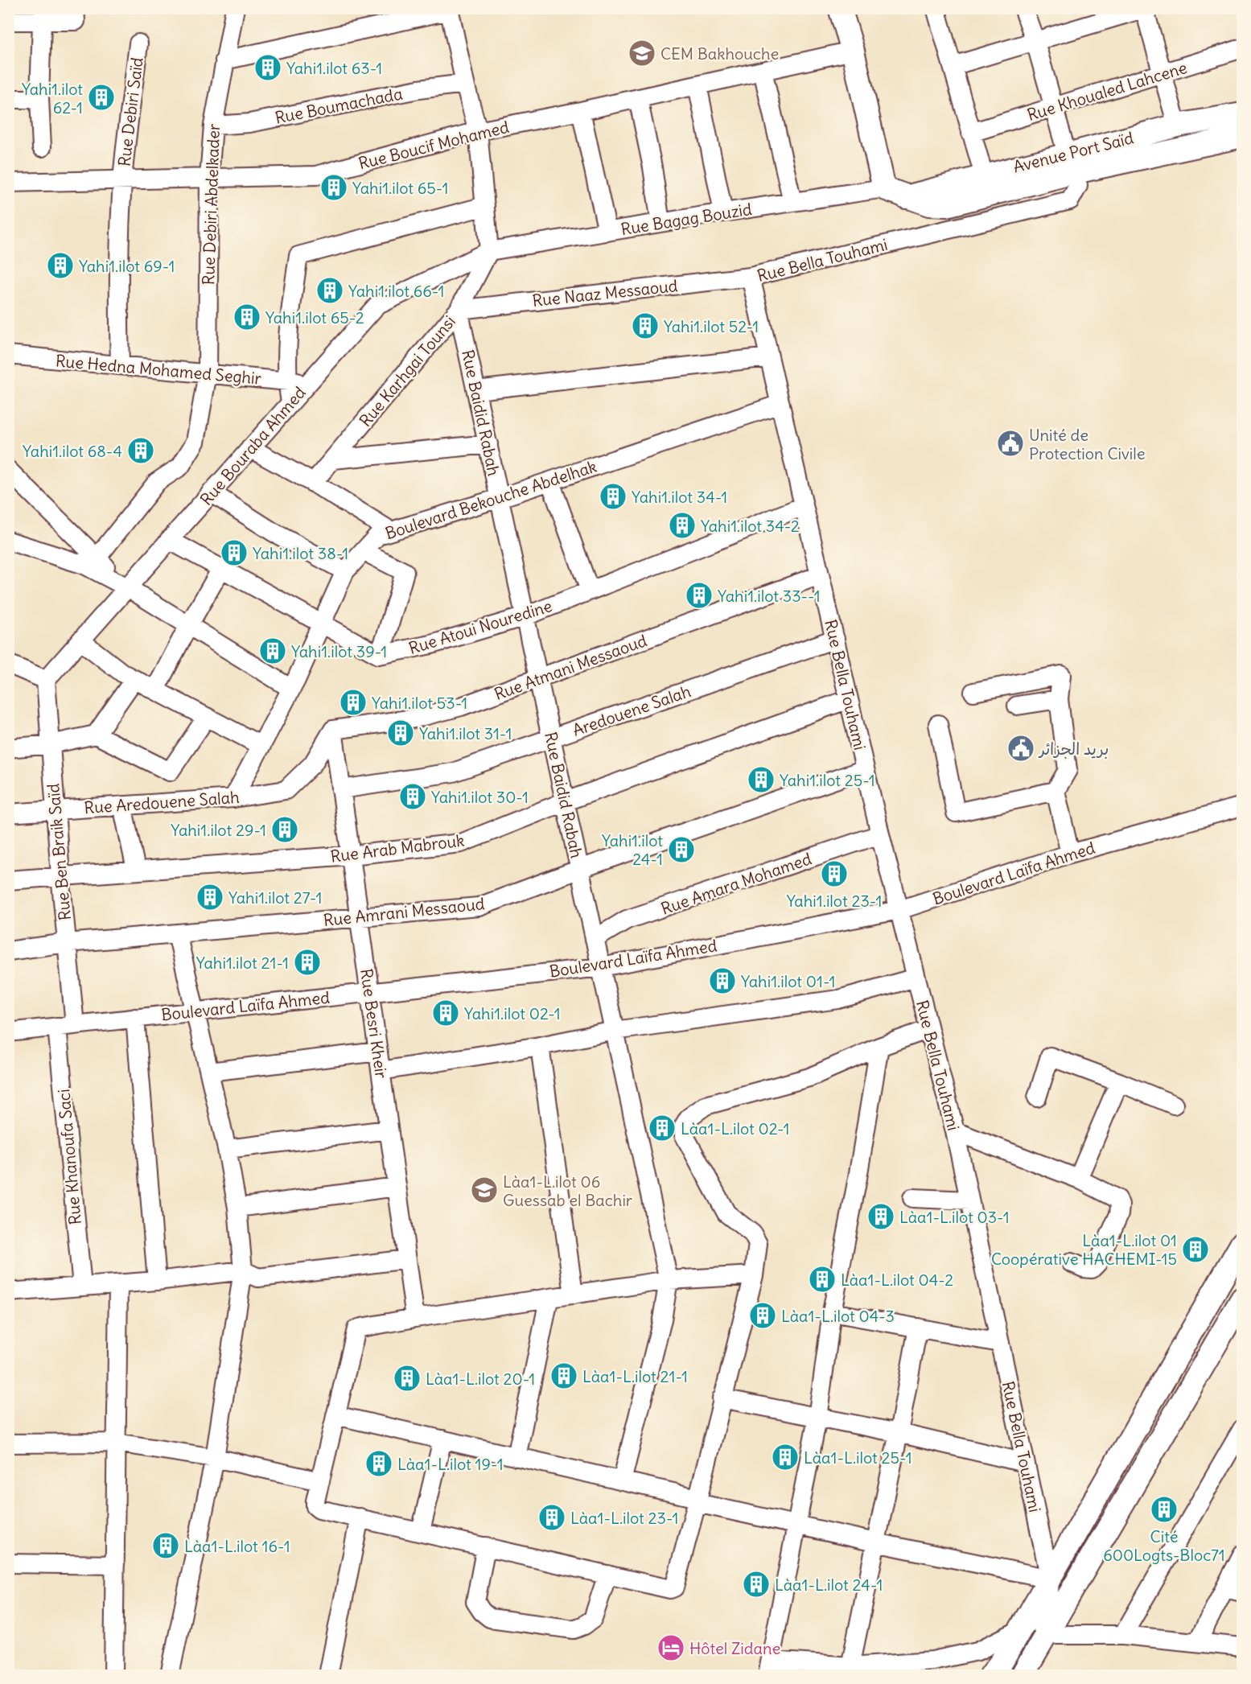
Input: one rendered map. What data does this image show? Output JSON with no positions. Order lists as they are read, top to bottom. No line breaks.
{"streets":{"main road":["Avenue Port Saïd"],"street":["Rue Khoualed Lahcene","Rue Boumachada","Rue Debiri Saïd","Rue Boucif Mohamed","Rue Debiri Abdelkader","Rue Bagag Bouzid","Rue Bella Touhami","Rue Naaz Messaoud","Rue Hedna Mohamed Seghir","Rue Karhgai Tounsi","Rue Baidid Rabah","Rue Bouraba Ahmed","Boulevard Bekouche Abdelhak","Rue Atoui Nouredine","Rue Atmani Messaoud","Aredouene Salah","Rue Aredouene Salah","Rue Arab Mabrouk","Rue Ben Braik Saïd","Boulevard Laïfa Ahmed","Rue Amara Mohamed","Rue Amrani Messaoud","Rue Besri Kheir","Rue Khanoufa Saci"]},"crossings":[["Rue Khoualed Lahcene","Rue Bella Touhami"],["Rue Boumachada","Rue Debiri Abdelkader"],["Rue Debiri Saïd","Rue Boucif Mohamed"],["Rue Debiri Saïd","Rue Hedna Mohamed Seghir"],["Rue Boucif Mohamed","Rue Debiri Abdelkader"],["Avenue Port Saïd","Rue Bagag Bouzid"],["Avenue Port Saïd","Rue Bella Touhami"],["Rue Debiri Abdelkader","Rue Hedna Mohamed Seghir"],["Rue Bagag Bouzid","Rue Karhgai Tounsi"],["Rue Bagag Bouzid","Rue Bouraba Ahmed"],["Rue Bella Touhami","Rue Naaz Messaoud"],["Rue Bella Touhami","Boulevard Bekouche Abdelhak"],["Rue Bella Touhami","Rue Atoui Nouredine"],["Rue Bella Touhami","Rue Atmani Messaoud"],["Rue Bella Touhami","Aredouene Salah"],["Rue Bella Touhami","Rue Arab Mabrouk"],["Rue Bella Touhami","Boulevard Laïfa Ahmed"],["Rue Bella Touhami","Rue Amara Mohamed"],["Rue Bella Touhami","Rue Amrani Messaoud"],["Rue Naaz Messaoud","Rue Karhgai Tounsi"],["Rue Naaz Messaoud","Rue Baidid Rabah"],["Rue Hedna Mohamed Seghir","Rue Bouraba Ahmed"],["Rue Karhgai Tounsi","Rue Baidid Rabah"],["Rue Karhgai Tounsi","Rue Bouraba Ahmed"],["Rue Baidid Rabah","Boulevard Bekouche Abdelhak"],["Rue Baidid Rabah","Rue Atoui Nouredine"],["Rue Baidid Rabah","Rue Atmani Messaoud"],["Rue Baidid Rabah","Aredouene Salah"],["Rue Baidid Rabah","Rue Arab Mabrouk"],["Rue Baidid Rabah","Boulevard Laïfa Ahmed"],["Rue Baidid Rabah","Rue Amara Mohamed"],["Rue Baidid Rabah","Rue Amrani Messaoud"],["Rue Bouraba Ahmed","Rue Ben Braik Saïd"],["Boulevard Bekouche Abdelhak","Rue Aredouene Salah"],["Rue Atmani Messaoud","Rue Aredouene Salah"],["Rue Atmani Messaoud","Rue Besri Kheir"],["Aredouene Salah","Rue Besri Kheir"],["Rue Aredouene Salah","Rue Ben Braik Saïd"],["Rue Aredouene Salah","Rue Besri Kheir"],["Rue Arab Mabrouk","Rue Ben Braik Saïd"],["Rue Arab Mabrouk","Rue Besri Kheir"],["Rue Ben Braik Saïd","Boulevard Laïfa Ahmed"],["Rue Ben Braik Saïd","Rue Amrani Messaoud"],["Boulevard Laïfa Ahmed","Rue Besri Kheir"],["Boulevard Laïfa Ahmed","Rue Khanoufa Saci"],["Rue Amrani Messaoud","Rue Besri Kheir"]],"places":{"school or university":["CEM Bakhouche","Làa1-L.ilot 06 Guessab el Bachir"],"building":["Yahi1.ilot 63-1","Yahi1.ilot 62-1","Yahi1.ilot 65-1","Yahi1.ilot 69-1","Yahi1.ilot 66-1","Yahi1.ilot 65-2","Yahi1.ilot 52-1","Yahi1.ilot 68-4","Yahi1.ilot 34-1","Yahi1.ilot 34-2","Yahi1.ilot 38-1","Yahi1.ilot 33--1","Yahi1.ilot 39-1","Yahi1.ilot 53-1","Yahi1.ilot 31-1","Yahi1.ilot 25-1","Yahi1.ilot 30-1","Yahi1.ilot 29-1","Yahi1.ilot 24-1","Yahi1.ilot 23-1","Yahi1.ilot 27-1","Yahi1.ilot 21-1","Yahi1.ilot 01-1","Yahi1.ilot 02-1","Làa1-L.ilot 02-1","Làa1-L.ilot 03-1","Làa1-L.ilot 01 Coopérative HACHEMI-15","Làa1-L.ilot 04-2","Làa1-L.ilot 04-3","Làa1-L.ilot 21-1","Làa1-L.ilot 20-1","Làa1-L.ilot 25-1","Làa1-L.ilot 19-1","Cité 600Logts-Bloc71","Làa1-L.ilot 23-1","Làa1-L.ilot 16-1","Làa1-L.ilot 24-1"],"public building":["Unité de Protection Civile","بريد الجزائر"],"hotel":["Hôtel Zidane"]}}
